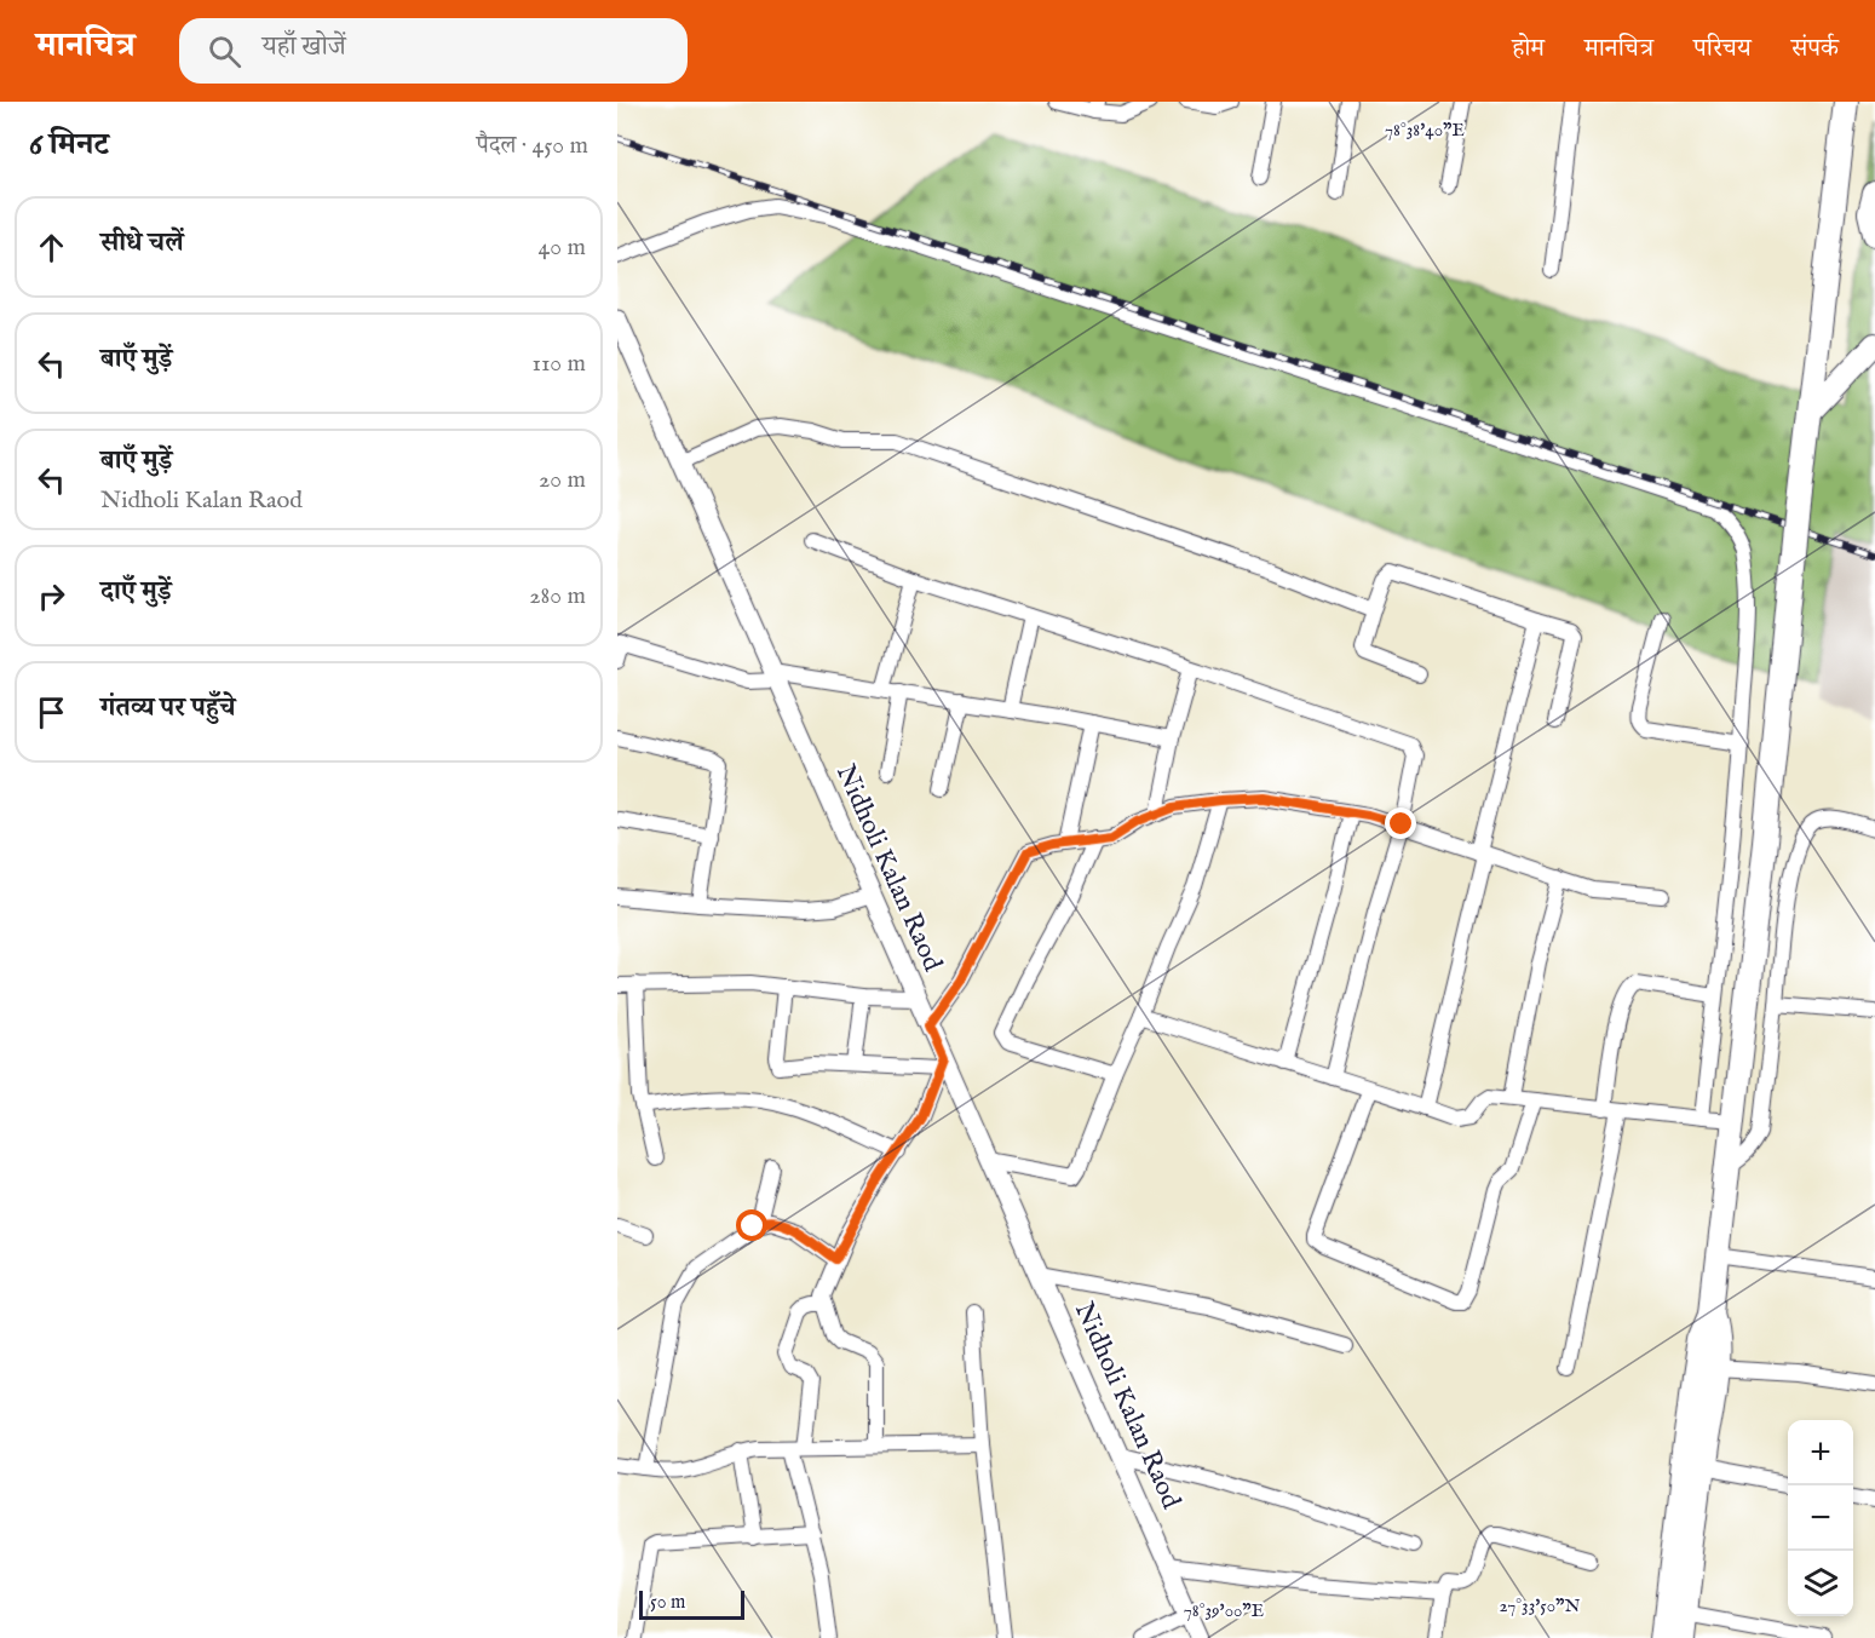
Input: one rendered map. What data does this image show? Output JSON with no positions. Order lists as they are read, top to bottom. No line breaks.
{"streets":{"street":["Nidholi Kalan Raod"]},"scale_bar":"50 m","page":{"header":"मानचित्र","search":"यहाँ खोजें","nav":["होम","मानचित्र","परिचय","संपर्क"],"heading":["6 मिनट","पैदल · 450 m"],"list":[["सीधे चलें","40 m"],["बाएँ मुड़ें","110 m"],["बाएँ मुड़ें","Nidholi Kalan Raod","20 m"],["दाएँ मुड़ें","280 m"],"गंतव्य पर पहुँचे"],"map_buttons":["+","−"],"scale":"50 m"},"coordinates":["78°38'40\"E","27°33'50\"N","78°39'00\"E"]}
